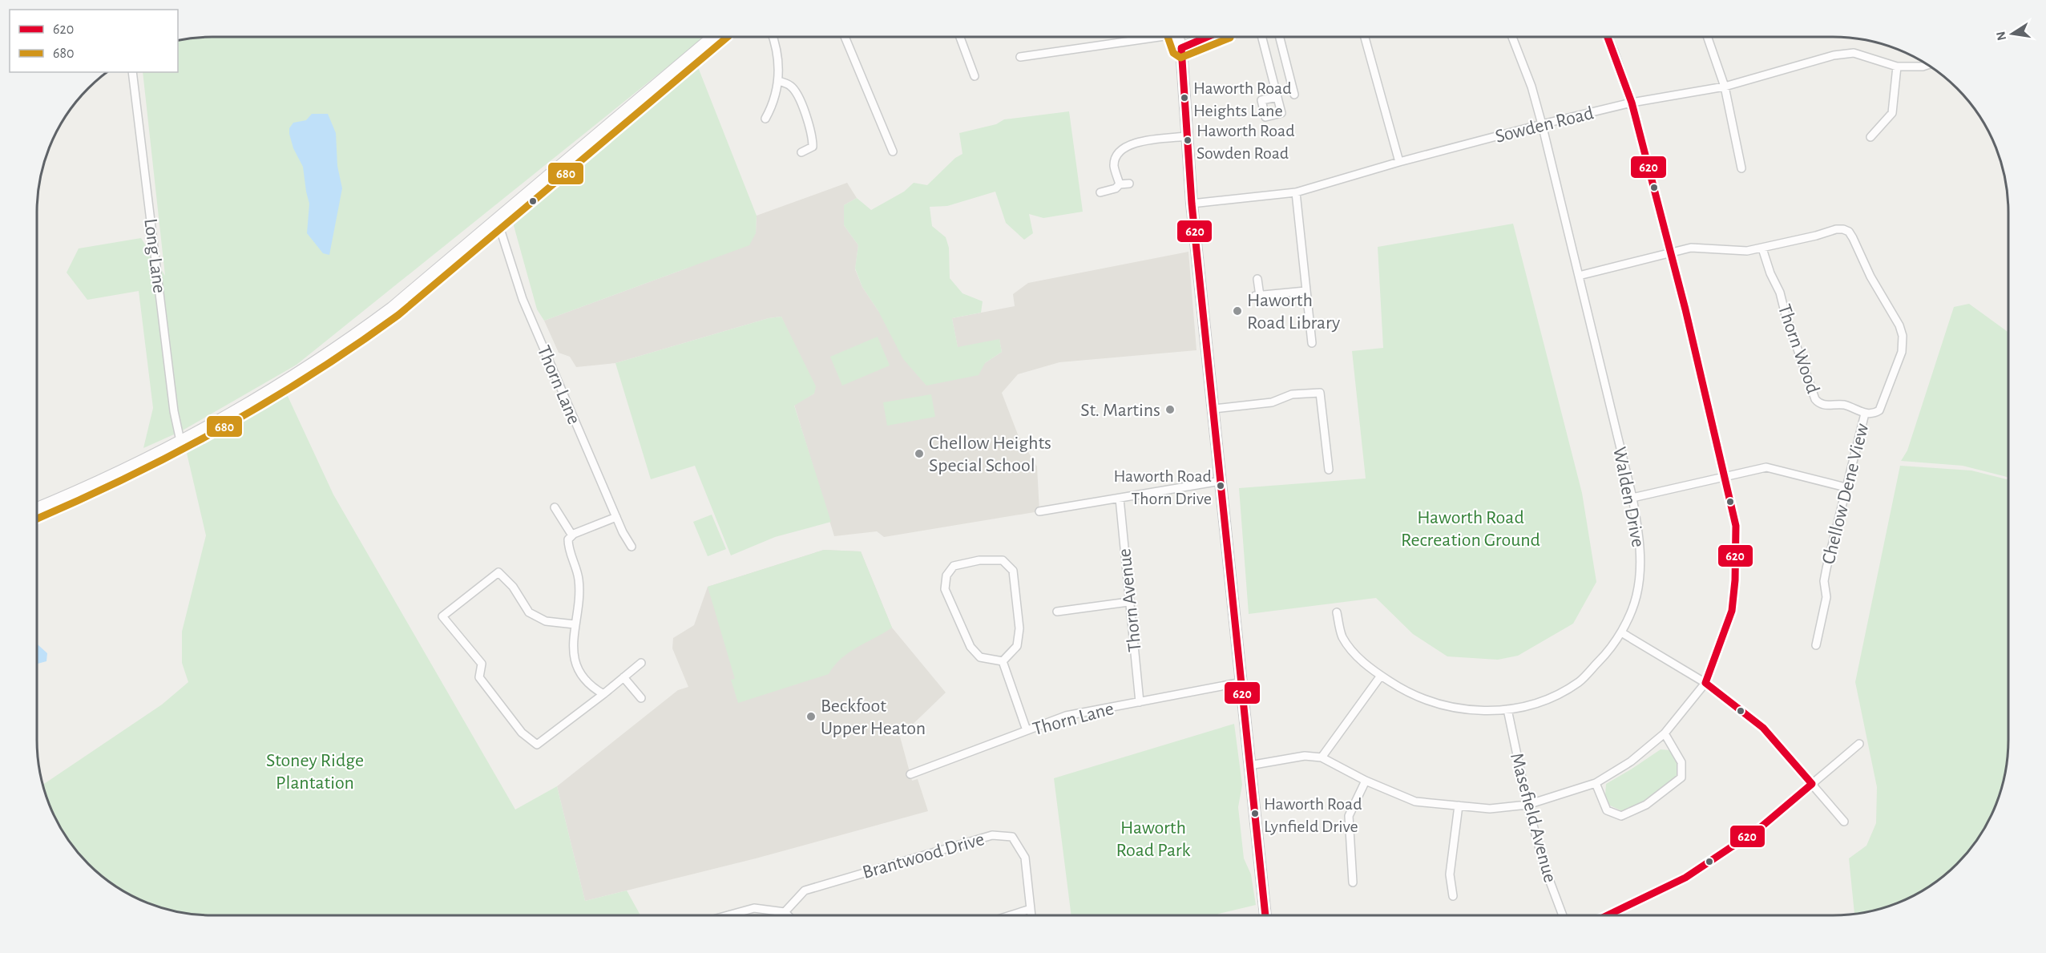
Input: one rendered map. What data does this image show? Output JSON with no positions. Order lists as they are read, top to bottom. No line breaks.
{"streets":{"street":["Sowden Road","Long Lane","Thorn Wood","Thorn Lane","Chellow Dene View","Walden Drive","Thorn Avenue","Masefield Avenue","Brantwood Drive"]},"crossings":[["Sowden Road","Walden Drive"],["Thorn Wood","Chellow Dene View"],["Thorn Lane","Thorn Avenue"],["Walden Drive","Masefield Avenue"]],"parks":["Haworth Road Recreation Ground","Stoney Ridge Plantation","Haworth Road Park"],"places":["Haworth Road Heights Lane","Haworth Road Sowden Road","Haworth Road Library","St. Martins","Chellow Heights Special School","Haworth Road Thorn Drive","Beckfoot Upper Heaton","Haworth Road Lynfield Drive"],"lines":["transit line 620","transit line 680"],"legend":["620","680"],"north":"left"}
